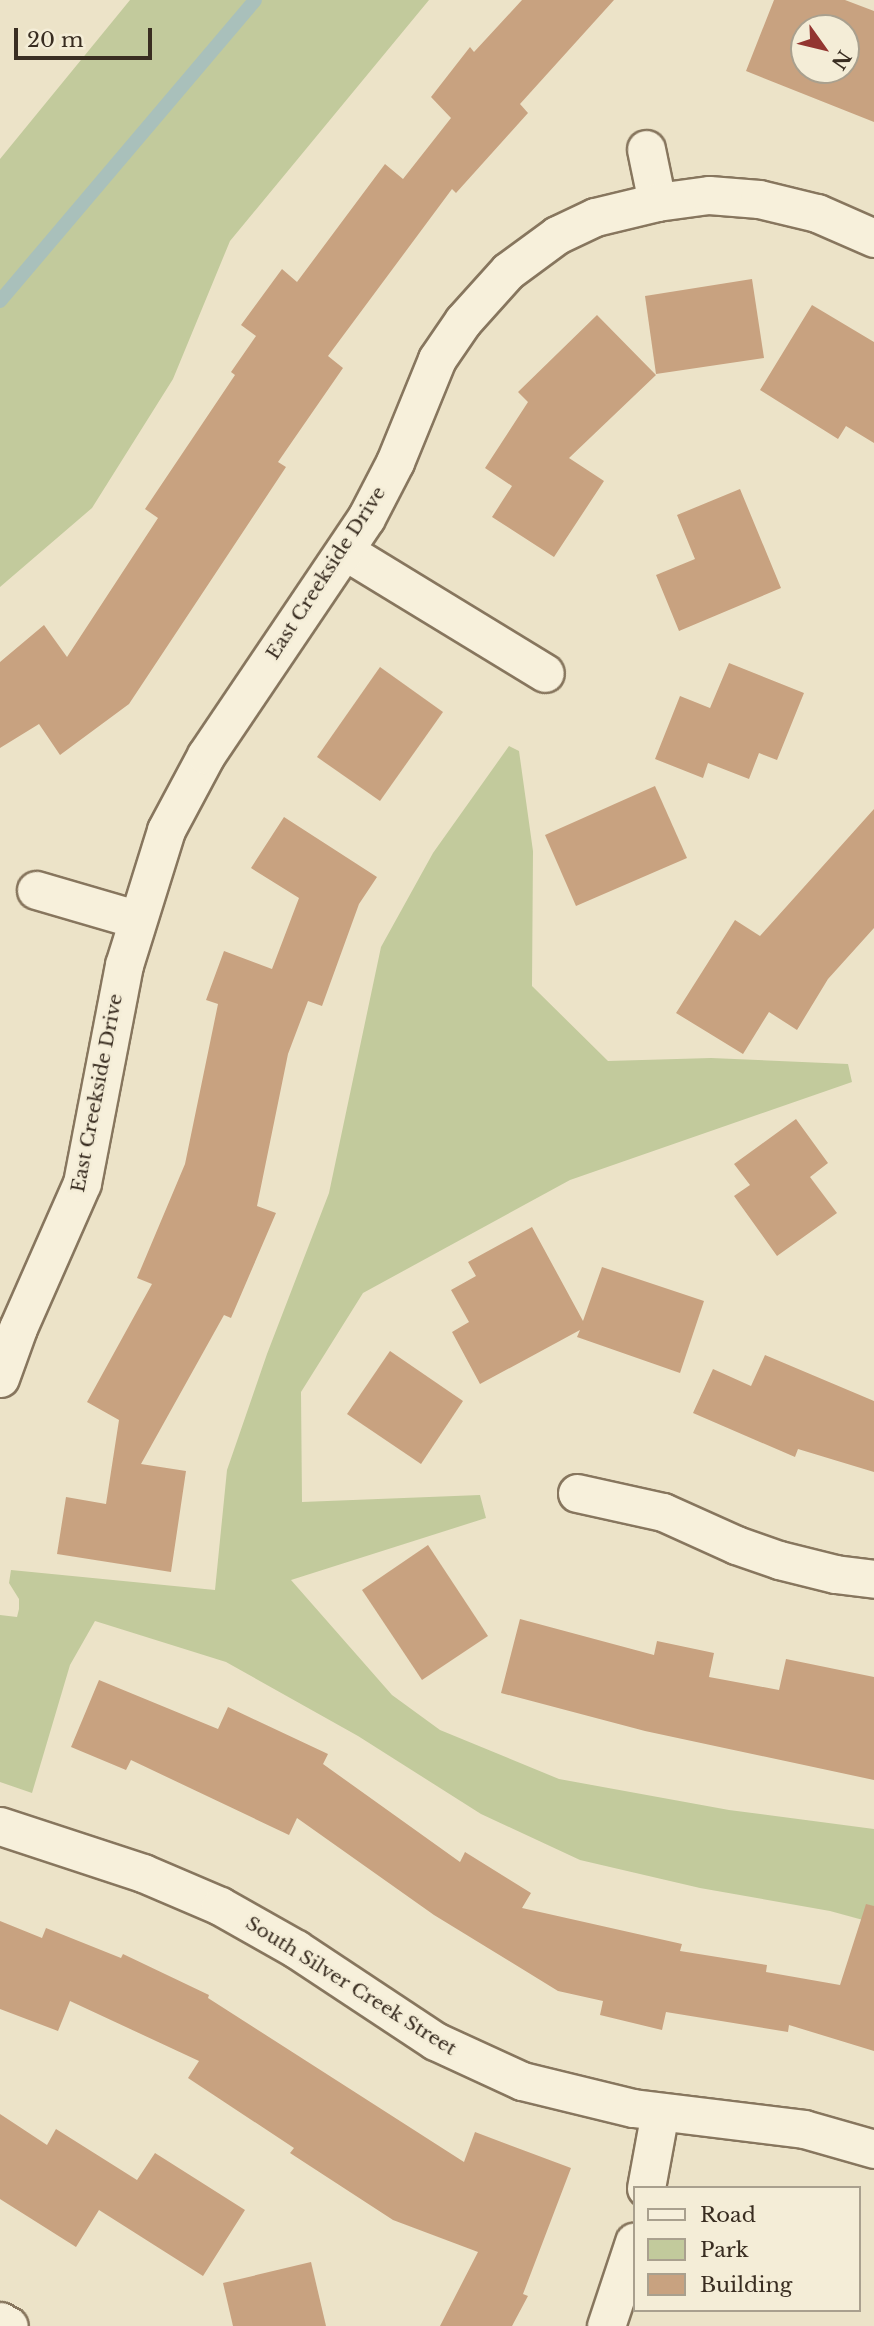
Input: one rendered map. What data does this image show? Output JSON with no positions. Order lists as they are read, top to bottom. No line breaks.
{"streets":{"street":["East Creekside Drive","South Silver Creek Street"]},"legend":["Road","Park","Building"],"scale_bar":"20 m","north":"bottom right"}
